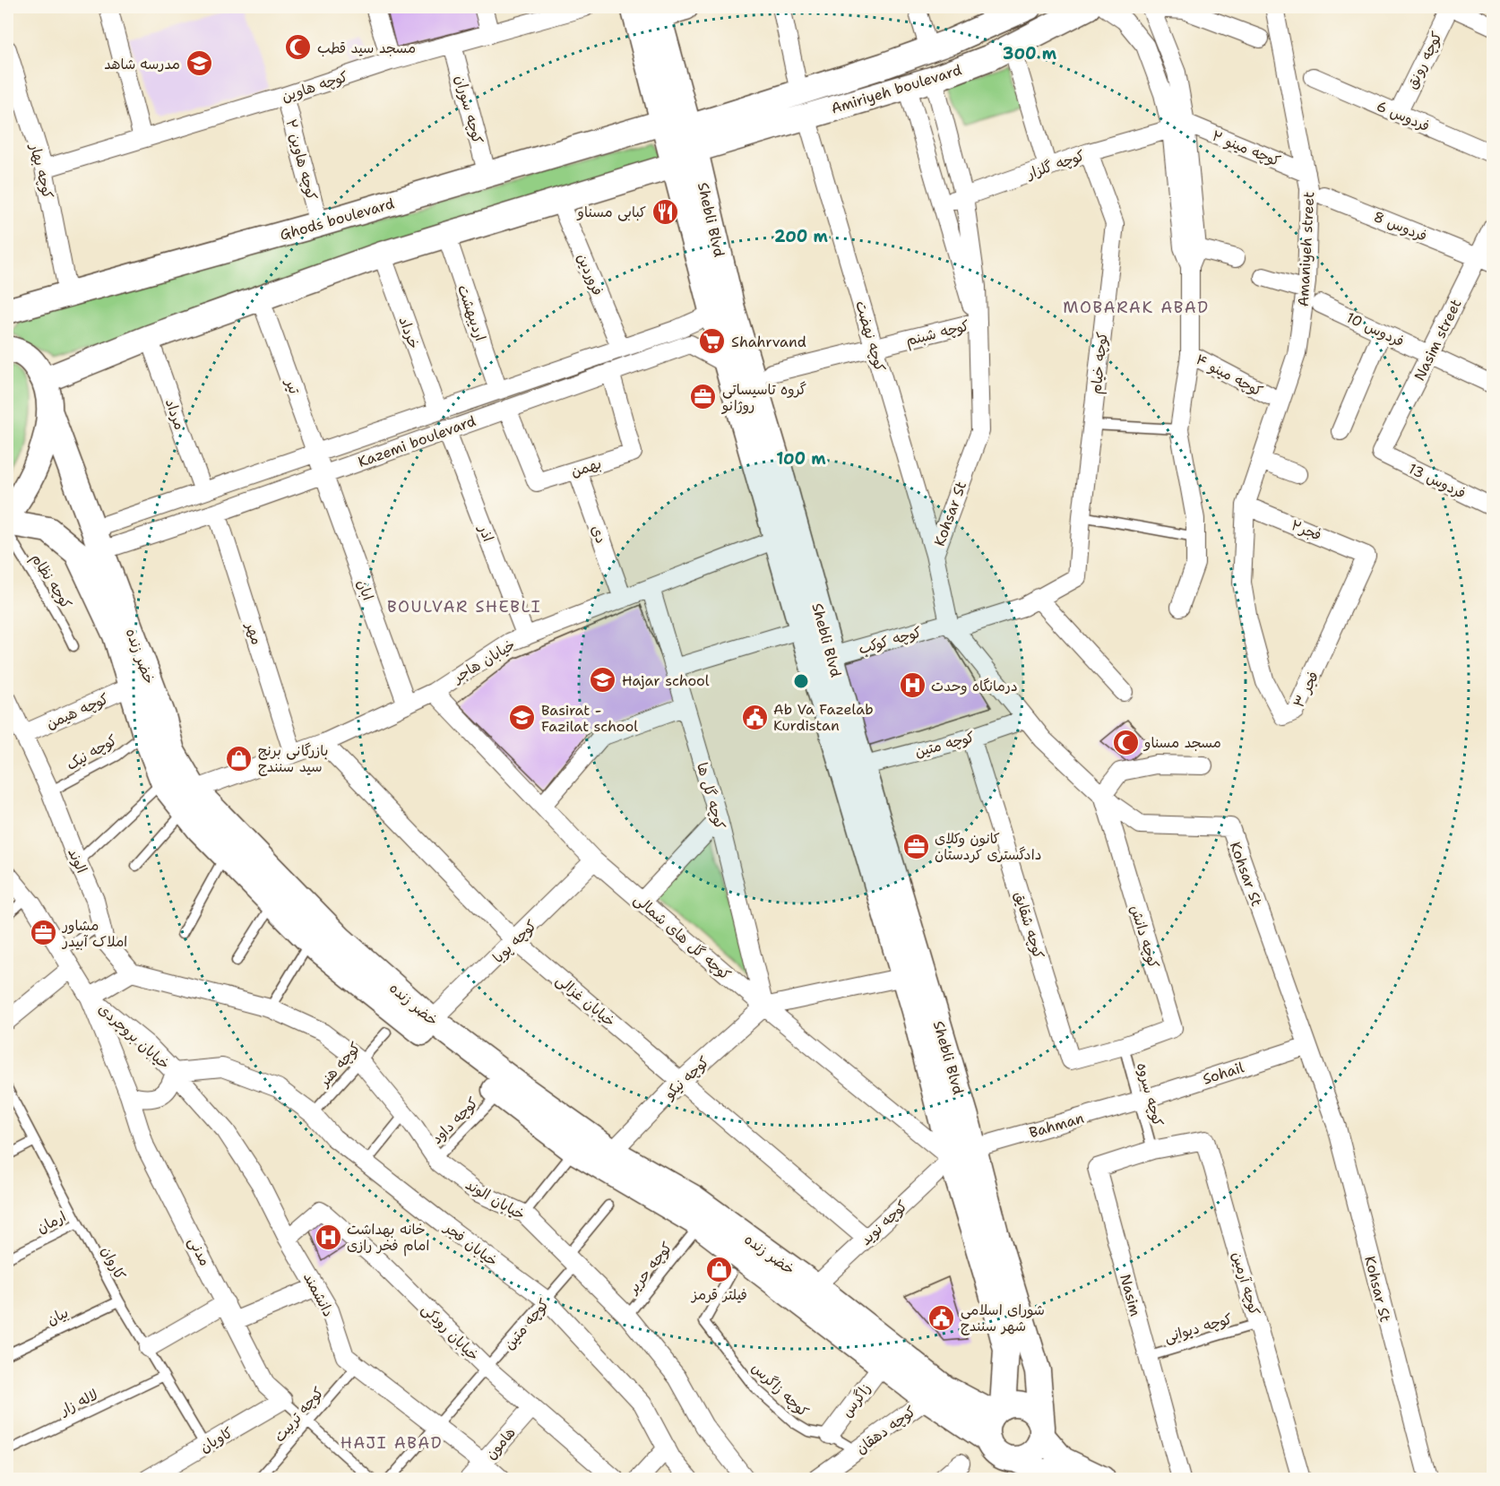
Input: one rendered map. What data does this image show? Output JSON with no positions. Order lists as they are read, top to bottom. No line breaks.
{"streets":{"street":["کوچه رونق","کوچه هاوین","Amiriyeh boulevard","کوچه سوران","فردوس 6","کوچه مینو ۲","کوچه هاوین ۲","کوچه گلزار","کوچه بهار","Ghods boulevard","Shebli Blvd","فردوس 8","Amaniyeh street","فروردین","اردیبهشت","فردوس 10","خرداد","کوچه شبنم","کوچه نهضت","Nasim street","کوچه خیام","کوچه مینو ۴","تیر","مرداد","Kazemi boulevard","بهمن","فردوس 13","Kohsar St","فجر۲","اذر","دی","ابان","مهر","کوچه کوکب","خضر زنده","خیابان هاجر","فجر ۳","کوچه هیمن","کوچه متین","کوچه گل ها","الوند","کوچه شقایق","کوچه گل های شمالی","کوچه دانش","کوچه پویا","خیابان غزالی","خیابان بروجردی","Sohail","کوچه نیکو","Bahman","خیابان الوند","کوچه نوید","خیابان فجر","مدنی","کوچه آرمین","دانشمند","Nasim","خیابان رودکی","زاگرس","کوچه دهقان","کاویان","هامون"],"lane":["کوچه نظام","کوچه نیک","کوچه هنر","کوچه سروه","کوچه داود","ارمان","کاروان","کوچه حریر","بیان","کوچه دیوانی","کوچه زاگرس","لاله زار","کوچه تربیت"]},"crossings":[["کوچه رونق","فردوس 6"],["کوچه هاوین","کوچه سوران"],["کوچه هاوین","کوچه هاوین ۲"],["کوچه هاوین","کوچه بهار"],["Amiriyeh boulevard","Ghods boulevard"],["Amiriyeh boulevard","Shebli Blvd"],["Amiriyeh boulevard","کوچه نهضت"],["Amiriyeh boulevard","Kohsar St"],["کوچه سوران","Ghods boulevard"],["کوچه مینو ۲","کوچه گلزار"],["کوچه مینو ۲","Amaniyeh street"],["کوچه هاوین ۲","Ghods boulevard"],["کوچه گلزار","کوچه خیام"],["کوچه گلزار","Kohsar St"],["کوچه بهار","Ghods boulevard"],["Ghods boulevard","Shebli Blvd"],["Shebli Blvd","Kazemi boulevard"],["Shebli Blvd","کوچه کوکب"],["Shebli Blvd","خضر زنده"],["Shebli Blvd","خیابان هاجر"],["Shebli Blvd","کوچه متین"],["Shebli Blvd","کوچه گل های شمالی"],["Shebli Blvd","Bahman"],["Shebli Blvd","کوچه نوید"],["فردوس 8","Nasim street"],["Amaniyeh street","فجر۲"],["Amaniyeh street","فجر ۳"],["فروردین","Kazemi boulevard"],["اردیبهشت","Kazemi boulevard"],["فردوس 10","Nasim street"],["خرداد","Kazemi boulevard"],["کوچه شبنم","کوچه نهضت"],["کوچه شبنم","Kohsar St"],["کوچه نهضت","Kohsar St"],["Nasim street","فردوس 13"],["کوچه خیام","کوچه کوکب"],["تیر","Kazemi boulevard"],["تیر","ابان"],["مرداد","Kazemi boulevard"],["Kazemi boulevard","بهمن"],["Kazemi boulevard","اذر"],["Kazemi boulevard","ابان"],["Kazemi boulevard","مهر"],["Kazemi boulevard","خضر زنده"],["بهمن","دی"],["Kohsar St","کوچه کوکب"],["Kohsar St","کوچه متین"],["Kohsar St","کوچه دانش"],["Kohsar St","Sohail"],["فجر۲","فجر ۳"],["اذر","خیابان هاجر"],["دی","خیابان هاجر"],["ابان","خیابان هاجر"],["مهر","خیابان هاجر"],["خضر زنده","خیابان هاجر"],["خضر زنده","کوچه هیمن"],["خضر زنده","کوچه نیک"],["خضر زنده","کوچه پویا"],["خضر زنده","کوچه نیکو"],["خضر زنده","کوچه نوید"],["خضر زنده","زاگرس"],["خضر زنده","کوچه دهقان"],["خیابان هاجر","کوچه گل ها"],["خیابان هاجر","کوچه گل های شمالی"],["خیابان هاجر","خیابان غزالی"],["کوچه هیمن","الوند"],["کوچه متین","کوچه شقایق"],["کوچه متین","خیابان الوند"],["کوچه متین","خیابان فجر"],["کوچه متین","دانشمند"],["کوچه متین","خیابان رودکی"],["کوچه نیک","الوند"],["کوچه گل ها","کوچه گل های شمالی"],["کوچه گل ها","کوچه نیکو"],["الوند","خیابان الوند"],["کوچه شقایق","کوچه دانش"],["کوچه شقایق","کوچه سروه"],["کوچه گل های شمالی","کوچه پویا"],["کوچه گل های شمالی","کوچه نیکو"],["کوچه گل های شمالی","Bahman"],["کوچه گل های شمالی","کوچه نوید"],["کوچه دانش","کوچه سروه"],["کوچه پویا","خیابان غزالی"],["خیابان غزالی","کوچه نیکو"],["خیابان غزالی","کوچه نوید"],["خیابان بروجردی","خیابان فجر"],["خیابان بروجردی","مدنی"],["خیابان بروجردی","دانشمند"],["کوچه هنر","خیابان الوند"],["کوچه هنر","خیابان فجر"],["Sohail","کوچه سروه"],["Sohail","Bahman"],["کوچه سروه","Bahman"],["کوچه سروه","کوچه آرمین"],["کوچه سروه","Nasim"],["کوچه داود","خیابان الوند"],["Bahman","کوچه نوید"],["خیابان الوند","کوچه حریر"],["ارمان","کاروان"],["خیابان فجر","دانشمند"],["مدنی","کاویان"],["کاروان","بیان"],["کاروان","لاله زار"],["کاروان","کاویان"],["کوچه آرمین","Nasim"],["کوچه آرمین","کوچه دیوانی"],["دانشمند","خیابان رودکی"],["دانشمند","کوچه تربیت"],["دانشمند","هامون"],["Nasim","کوچه دیوانی"],["خیابان رودکی","هامون"],["کوچه زاگرس","زاگرس"],["کوچه زاگرس","کوچه دهقان"]],"districts":["MOBARAK ABAD","BOULVAR SHEBLI","HAJI ABAD"],"places":{"mosque":["مسجد سید قطب","مسجد مسناو"],"school or university":["مدرسه شاهد","Hajar school","Basirat - Fazilat school"],"restaurant":["کبابی مسناو"],"supermarket":["Shahrvand"],"office":["گروه تاسیساتی روژانو","کانون وکلای دادگستری کردستان","مشاور املاک آبیدر"],"hospital":["درمانگاه وحدت","خانه بهداشت امام فخر رازی"],"public building":["Ab Va Fazelab Kurdistan","شورای اسلامی شهر سنندج"],"shop":["بازرگانی برنج سید سنندج","فیلتر قرمز"]},"rings":["300 m","200 m","100 m"]}
